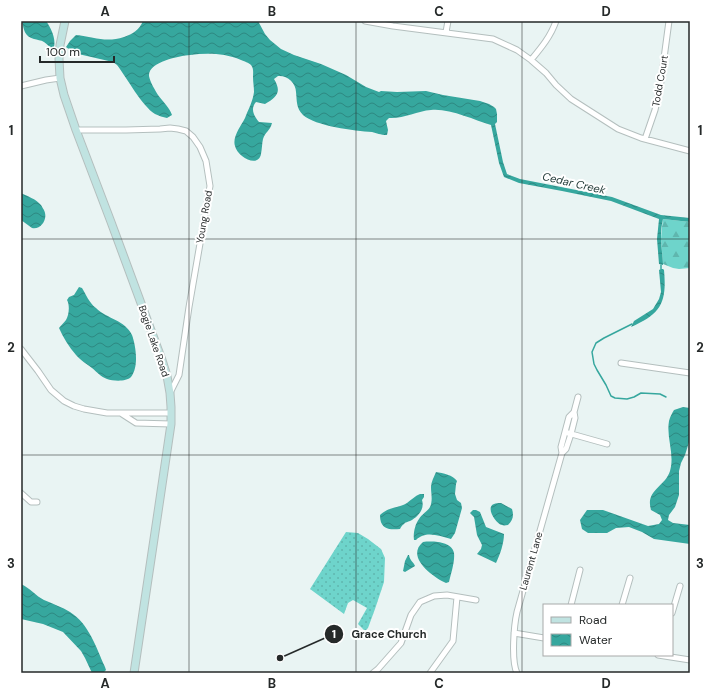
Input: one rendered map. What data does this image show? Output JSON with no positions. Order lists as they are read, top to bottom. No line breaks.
{"streets":{"main road":["Bogie Lake Road"],"street":["Todd Court","Young Road","Laurent Lane"]},"crossings":[["Young Road","Bogie Lake Road"]],"water":["Cedar Creek"],"places":["Grace Church"],"legend":["Road","Water"],"scale_bar":"100 m","grid":{"columns":["A","B","C","D"],"rows":["1","2","3"]}}
